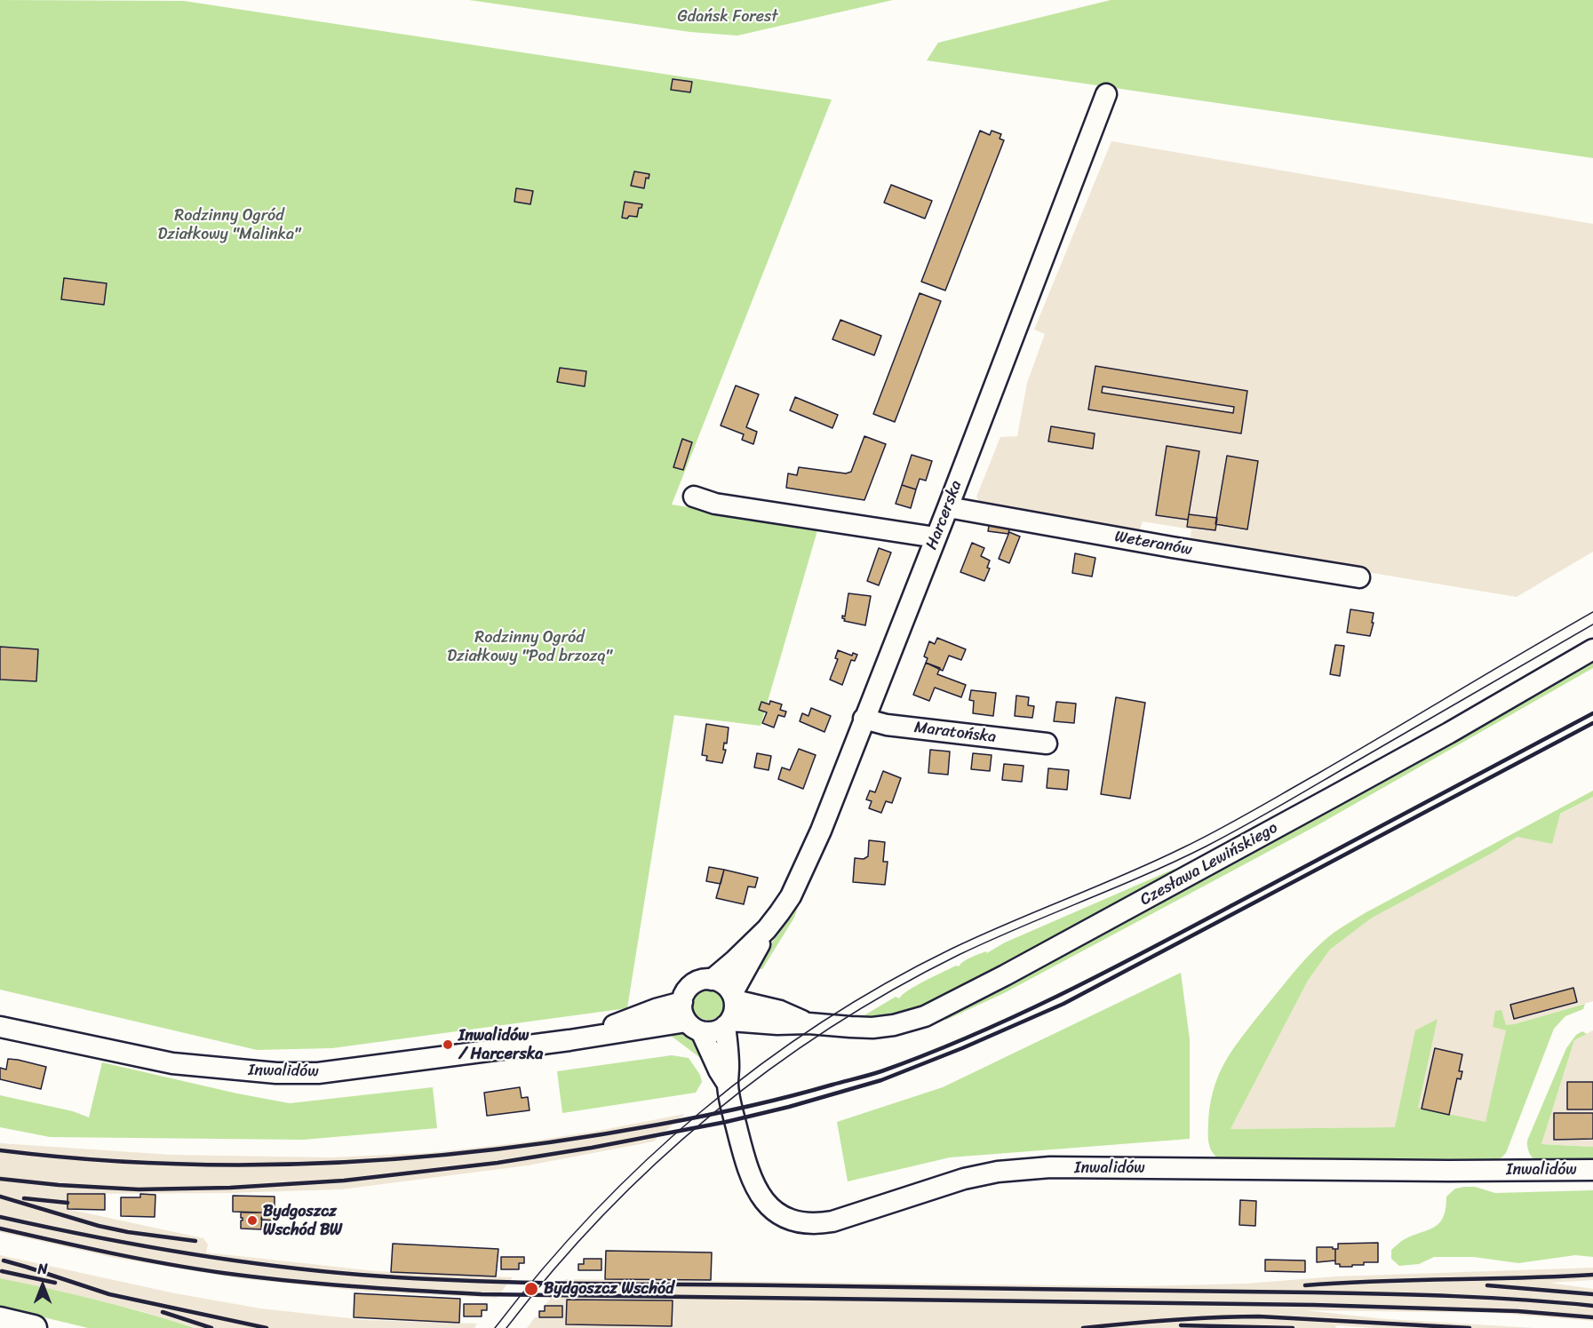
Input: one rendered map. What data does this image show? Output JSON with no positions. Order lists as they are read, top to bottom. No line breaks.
{"streets":{"street":["Harcerska","Weteranów","Maratońska","Czesława Lewińskiego","Inwalidów"]},"crossings":[["Harcerska","Weteranów"],["Harcerska","Maratońska"],["Harcerska","Czesława Lewińskiego"],["Harcerska","Inwalidów"],["Czesława Lewińskiego","Inwalidów"]],"parks":["Gdańsk Forest","Rodzinny Ogród Działkowy \"Malinka\"","Rodzinny Ogród Działkowy \"Pod brzozą\""],"places":["Inwalidów / Harcerska","Bydgoszcz Wschód BW","Bydgoszcz Wschód"],"north":"top"}
